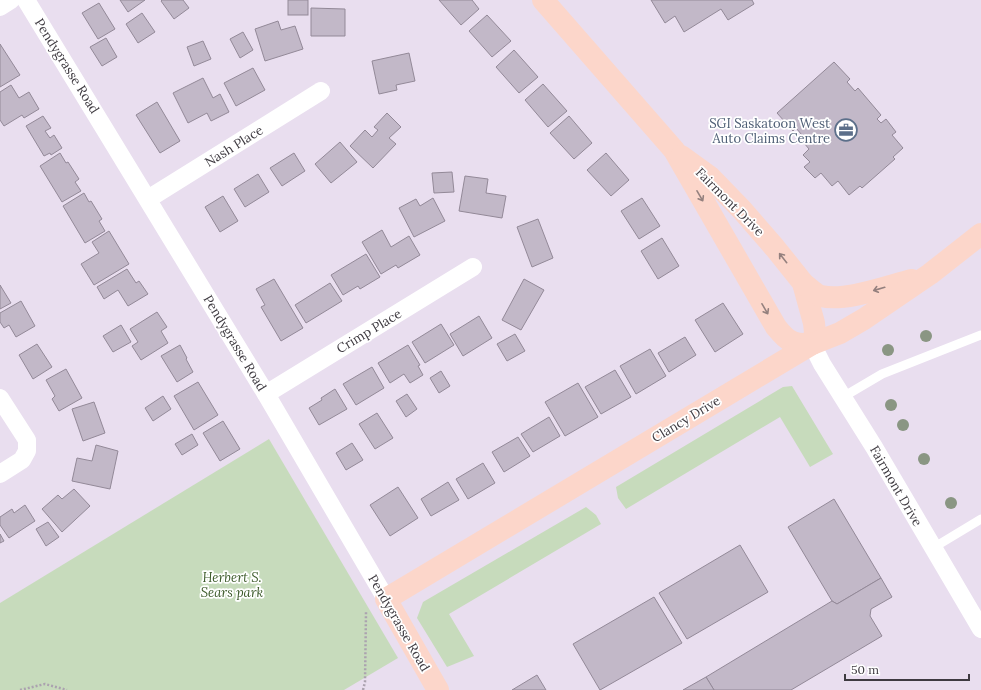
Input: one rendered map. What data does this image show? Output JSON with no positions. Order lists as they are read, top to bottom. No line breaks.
{"streets":{"street":["Pendygrasse Road","Nash Place","Fairmont Drive","Crimp Place","Clancy Drive"]},"crossings":[["Pendygrasse Road","Nash Place"],["Pendygrasse Road","Crimp Place"],["Pendygrasse Road","Clancy Drive"],["Fairmont Drive","Clancy Drive"]],"parks":["Herbert S. Sears park"],"places":{"office":["SGI Saskatoon West Auto Claims Centre"]},"scale_bar":"50 m"}
